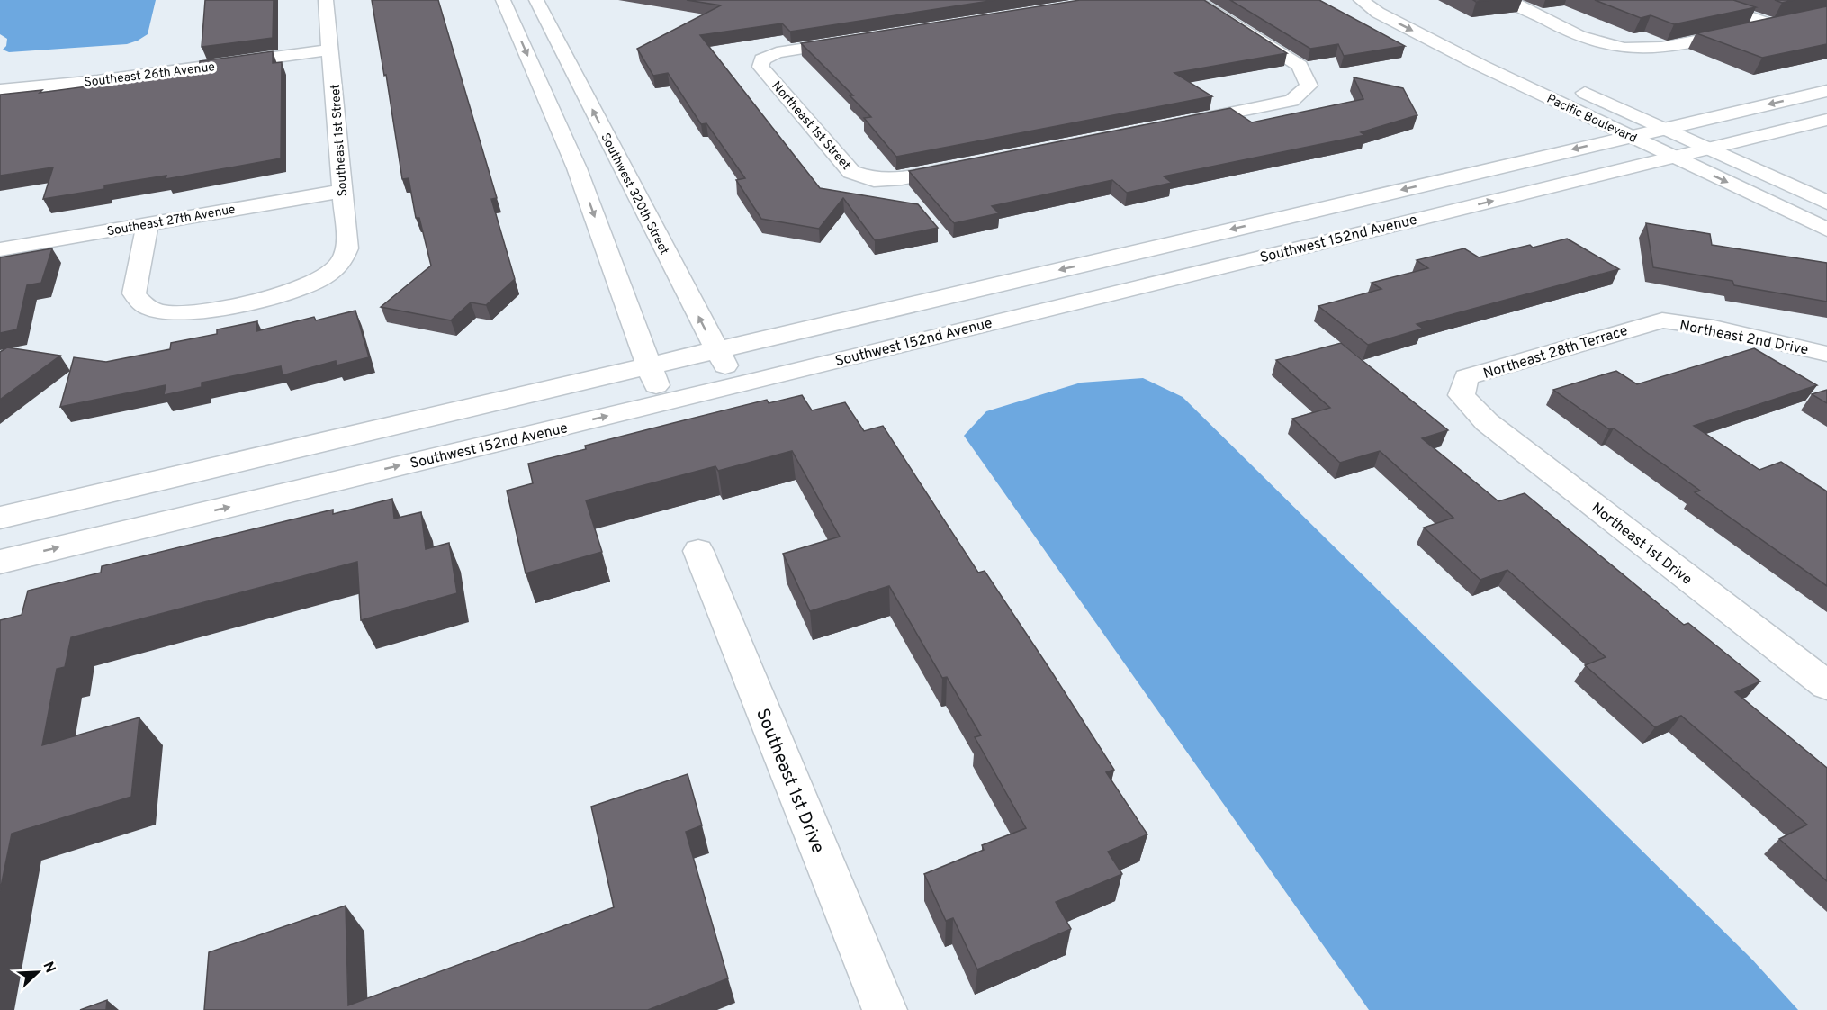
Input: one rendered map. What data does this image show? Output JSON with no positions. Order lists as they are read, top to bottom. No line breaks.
{"streets":{"street":["Southeast 26th Avenue","Pacific Boulevard","Northeast 1st Street","Southeast 1st Street","Southwest 320th Street","Southeast 27th Avenue","Southwest 152nd Avenue","Northeast 2nd Drive","Northeast 28th Terrace","Northeast 1st Drive","Southeast 1st Drive"]},"crossings":[["Southeast 26th Avenue","Southeast 1st Street"],["Pacific Boulevard","Southwest 152nd Avenue"],["Southeast 1st Street","Southeast 27th Avenue"],["Southwest 320th Street","Southwest 152nd Avenue"],["Northeast 2nd Drive","Northeast 28th Terrace"],["Northeast 28th Terrace","Northeast 1st Drive"]],"north":"top right"}
